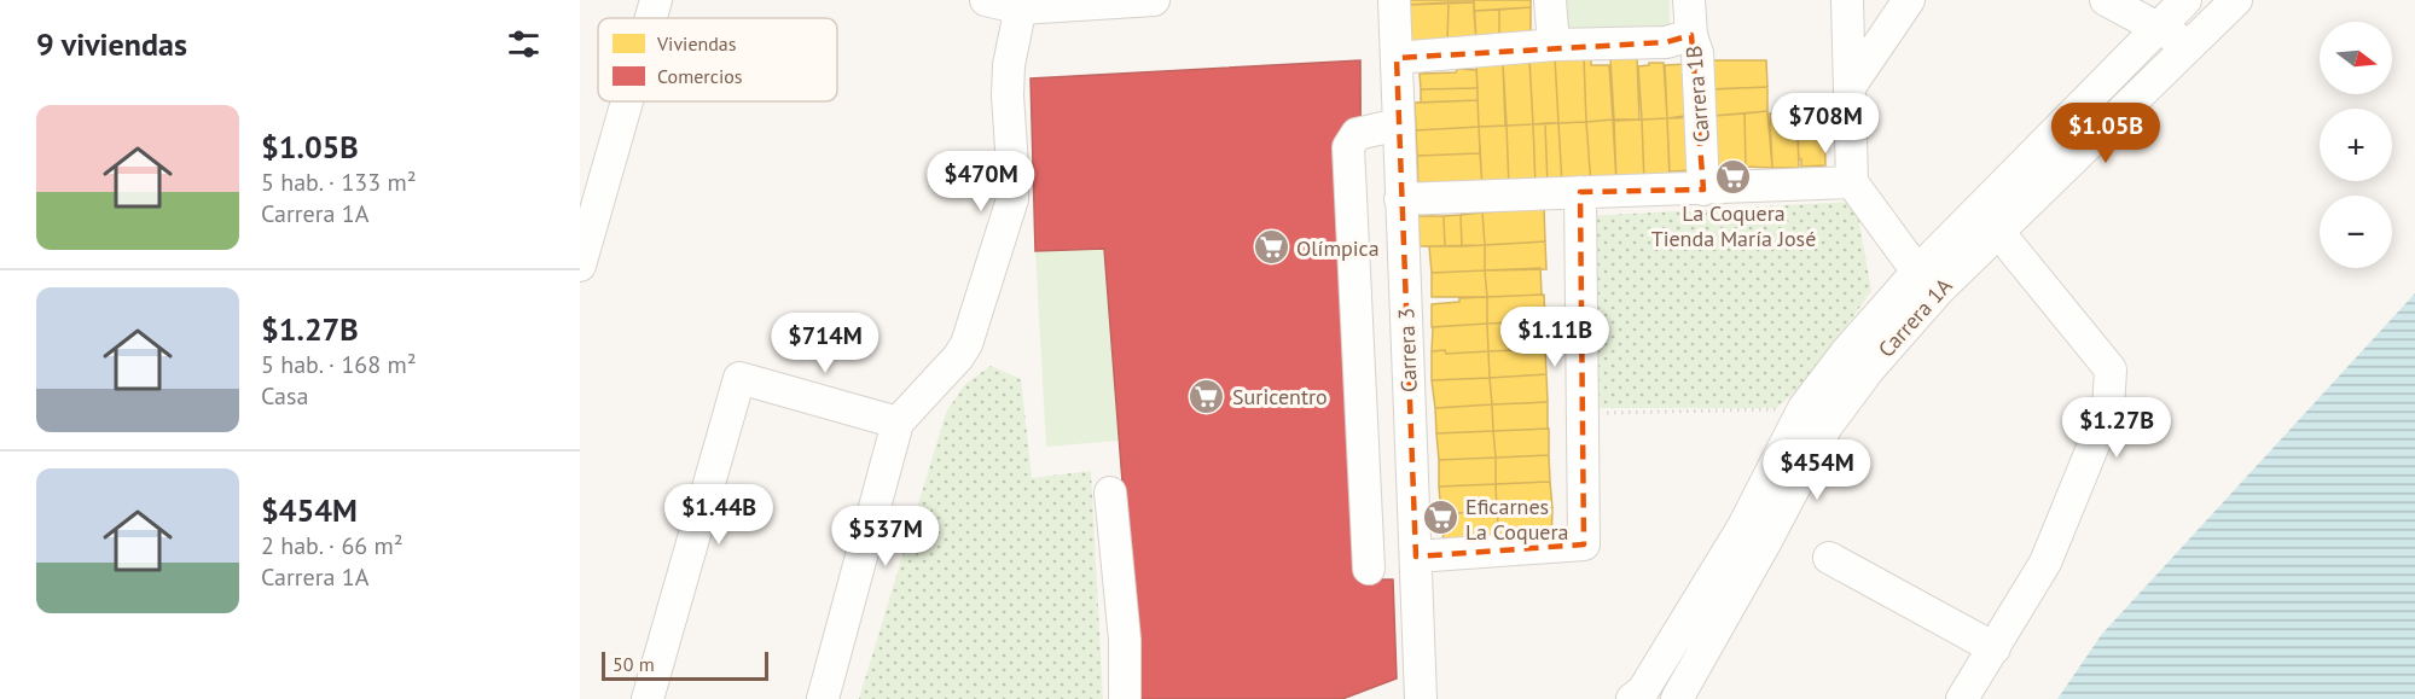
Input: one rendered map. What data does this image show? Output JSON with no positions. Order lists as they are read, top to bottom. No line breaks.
{"streets":{"street":["Carrera 1B","Carrera 1A","Carrera 3"]},"places":{"supermarket":["La Coquera Tienda María José","Olímpica","Suricentro","Eficarnes La Coquera"]},"legend":["Viviendas","Comercios"],"scale_bar":"50 m","north":"right","page":{"heading":"9 viviendas","map_buttons":["+","−"],"list":[{"name":"$1.05B","note":"5 hab. · 133 m² · Carrera 1A"},{"name":"$1.27B","note":"5 hab. · 168 m² · Casa"},{"name":"$454M","note":"2 hab. · 66 m² · Carrera 1A"}],"price":["$708M","$1.05B","$470M","$1.11B","$714M","$1.27B","$454M","$1.44B","$537M"],"scale":"50 m"}}
